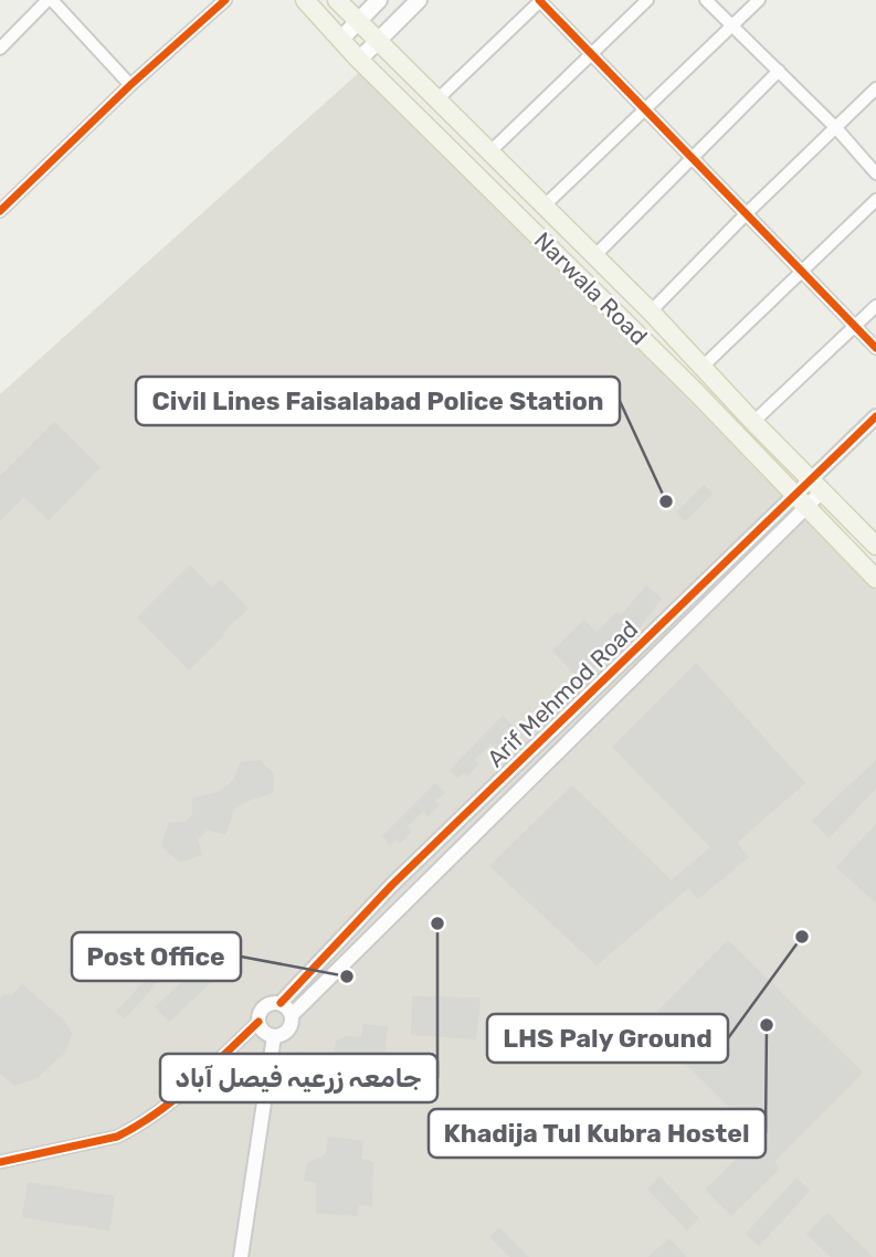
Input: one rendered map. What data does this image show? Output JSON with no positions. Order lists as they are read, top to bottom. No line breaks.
{"streets":{"main road":["Narwala Road"],"street":["Arif Mehmod Road"]},"crossings":[["Narwala Road","Arif Mehmod Road"]],"places":["Civil Lines Faisalabad Police Station","جامعہ زرعیہ فیصل آباد","LHS Paly Ground","Post Office","Khadija Tul Kubra Hostel"]}
